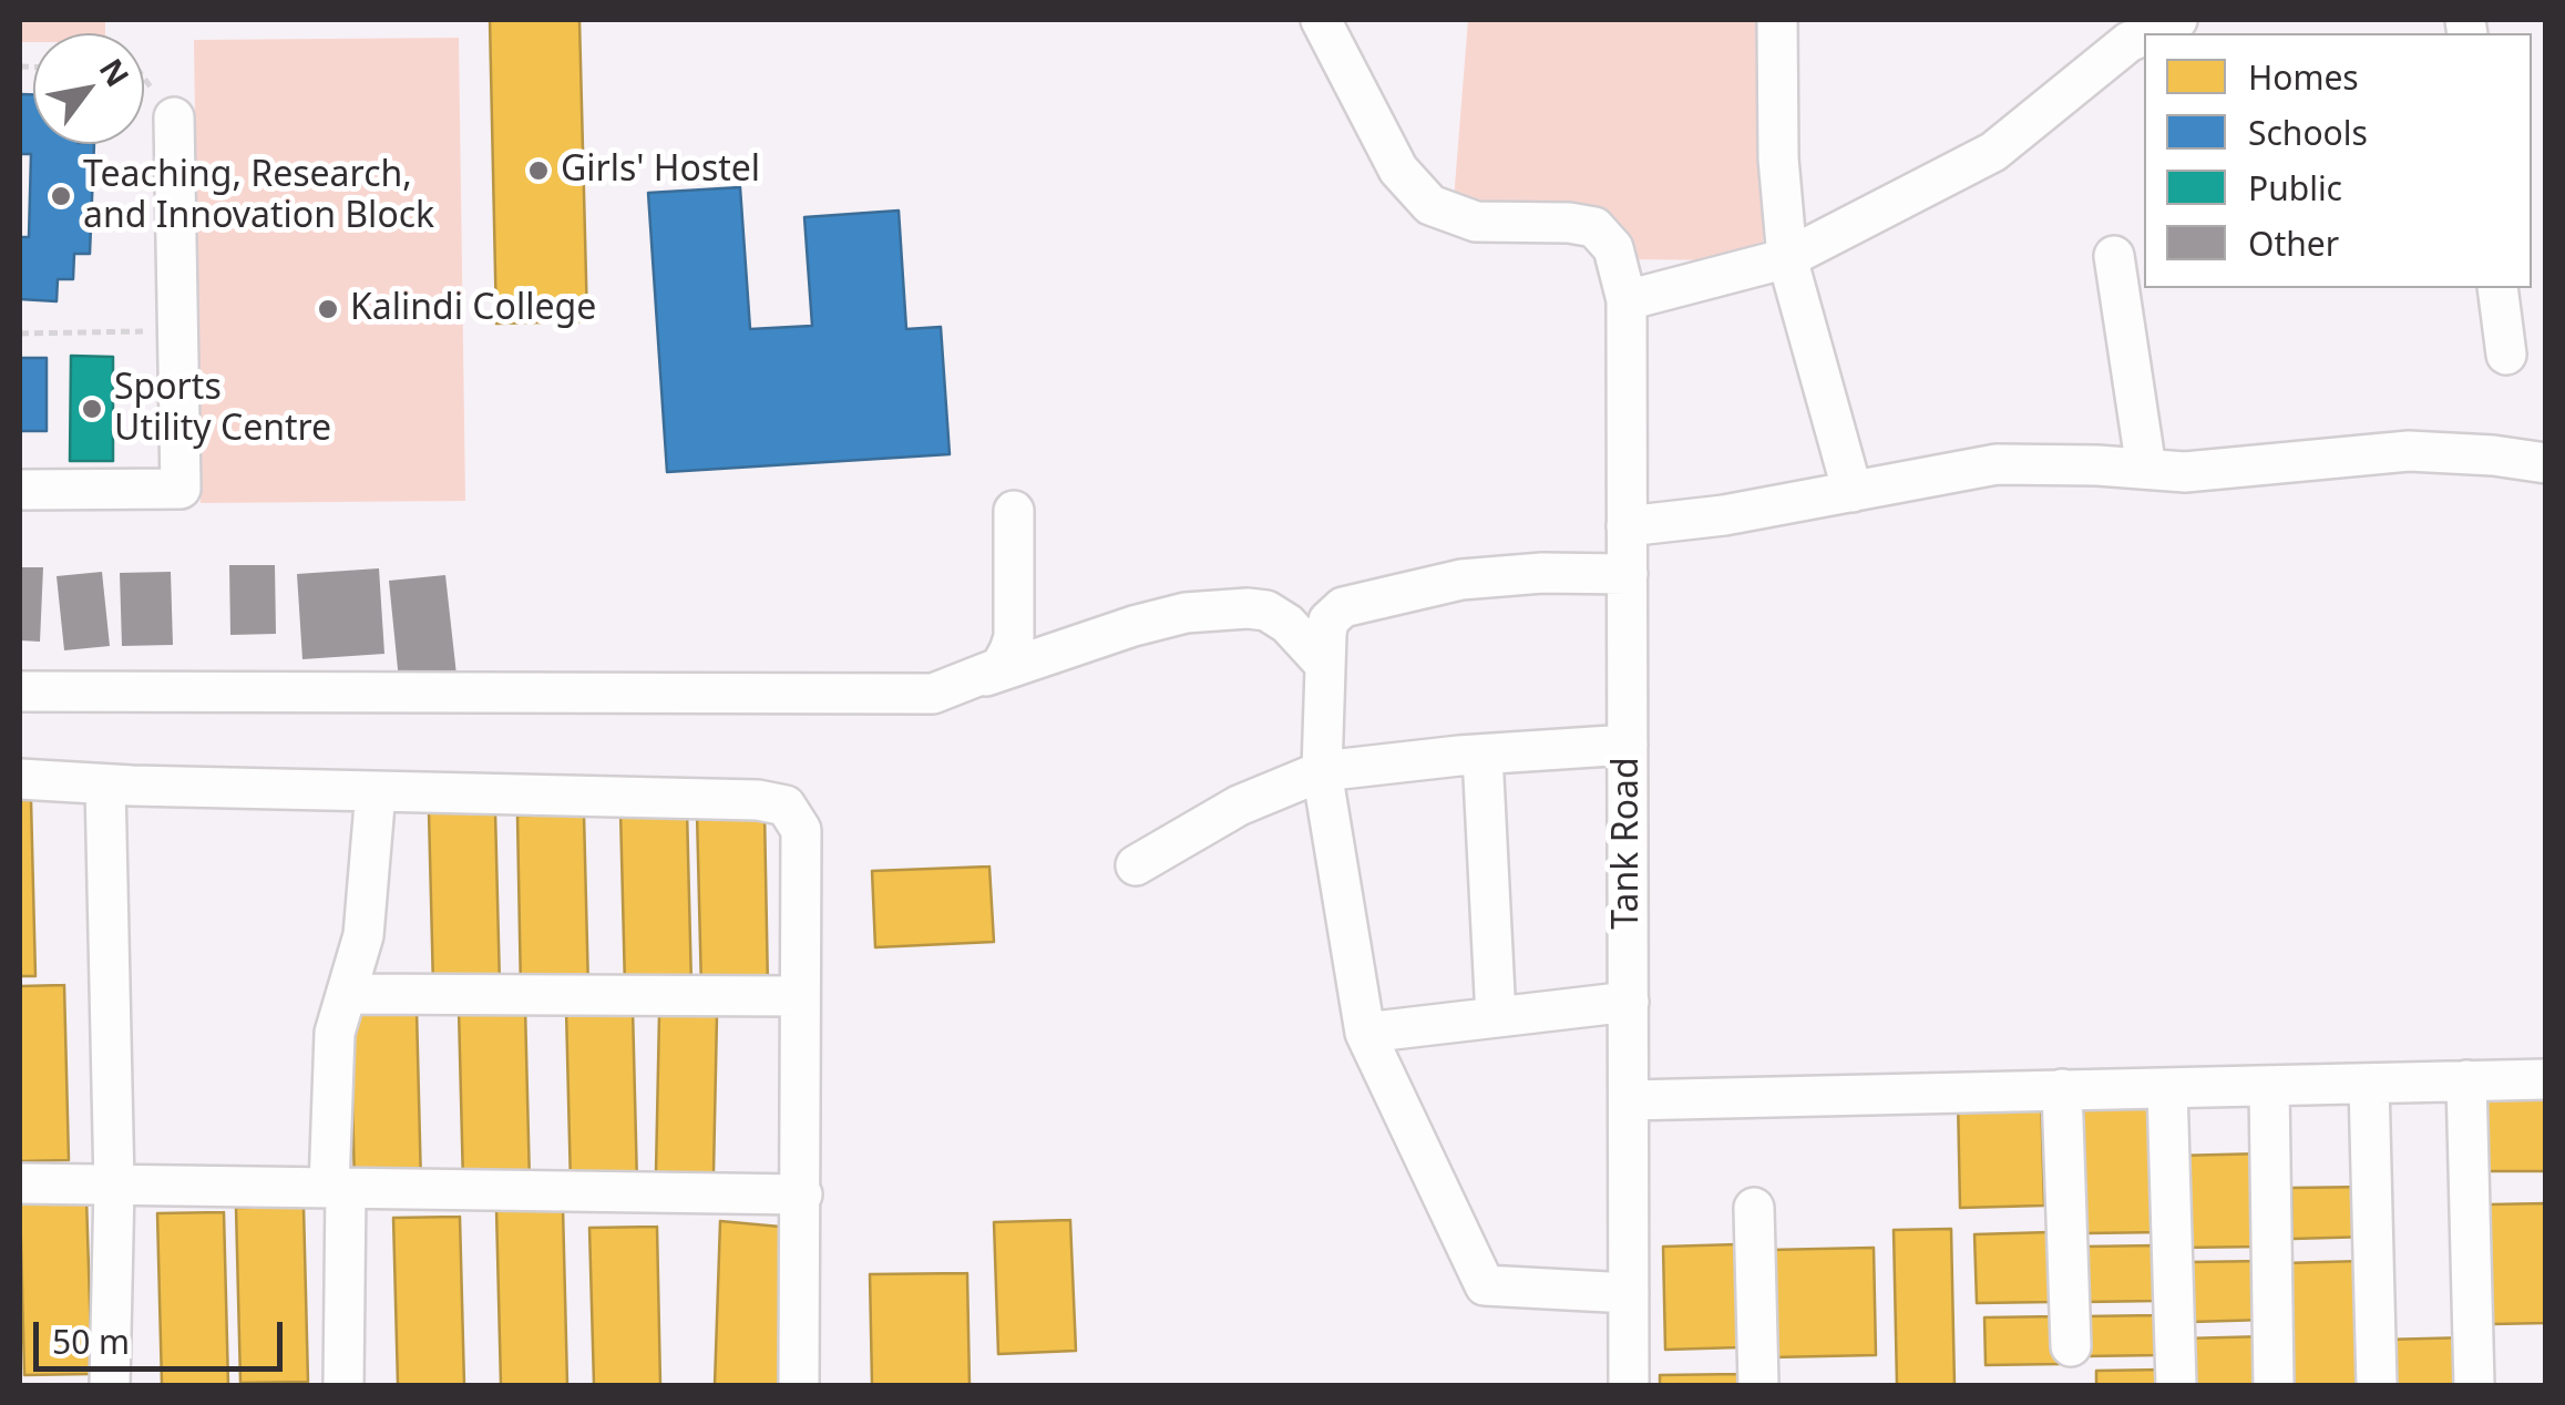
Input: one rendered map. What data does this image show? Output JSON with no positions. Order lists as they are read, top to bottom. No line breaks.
{"streets":{"street":["Tank Road"]},"places":["Girls' Hostel","Teaching, Research, and Innovation Block","Kalindi College","Sports Utility Centre"],"legend":["Homes","Schools","Public","Other"],"scale_bar":"50 m","north":"top right"}
